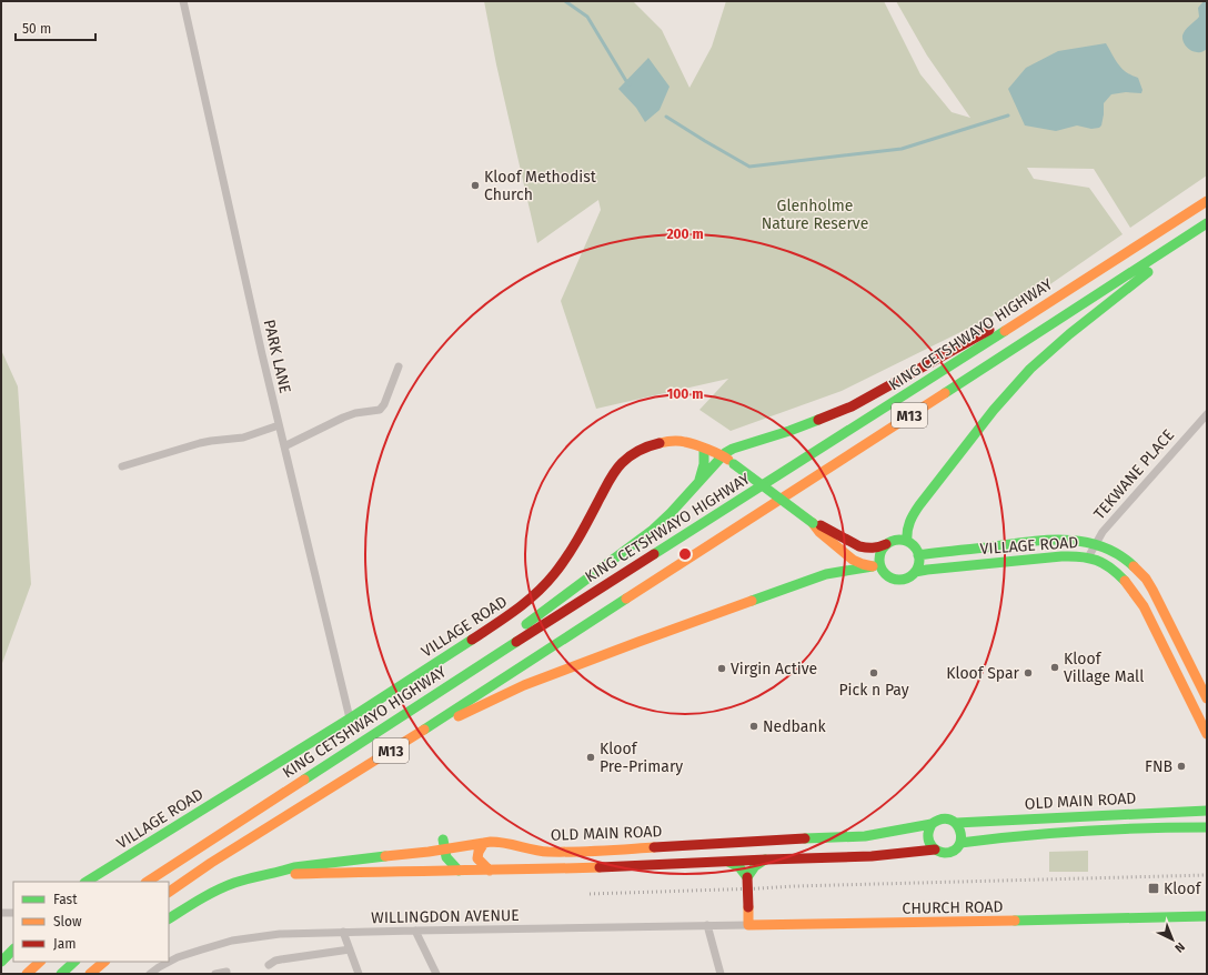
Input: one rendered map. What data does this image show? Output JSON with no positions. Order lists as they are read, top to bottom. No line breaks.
{"streets":{"main road":["KING CETSHWAYO HIGHWAY","M13","VILLAGE ROAD","OLD MAIN ROAD","CHURCH ROAD"],"street":["PARK LANE","TEKWANE PLACE","WILLINGDON AVENUE"]},"crossings":[["PARK LANE","VILLAGE ROAD"],["TEKWANE PLACE","VILLAGE ROAD"],["CHURCH ROAD","WILLINGDON AVENUE"]],"parks":["Glenholme Nature Reserve"],"places":{"other":["Kloof Methodist Church","Kloof Village Mall","Virgin Active","Pick n Pay","Kloof Spar","Nedbank","Kloof Pre-Primary","FNB"],"transit":["Kloof"]},"legend":["Fast","Slow","Jam"],"scale_bar":"50 m","north":"bottom right","rings":["200 m","100 m"]}
